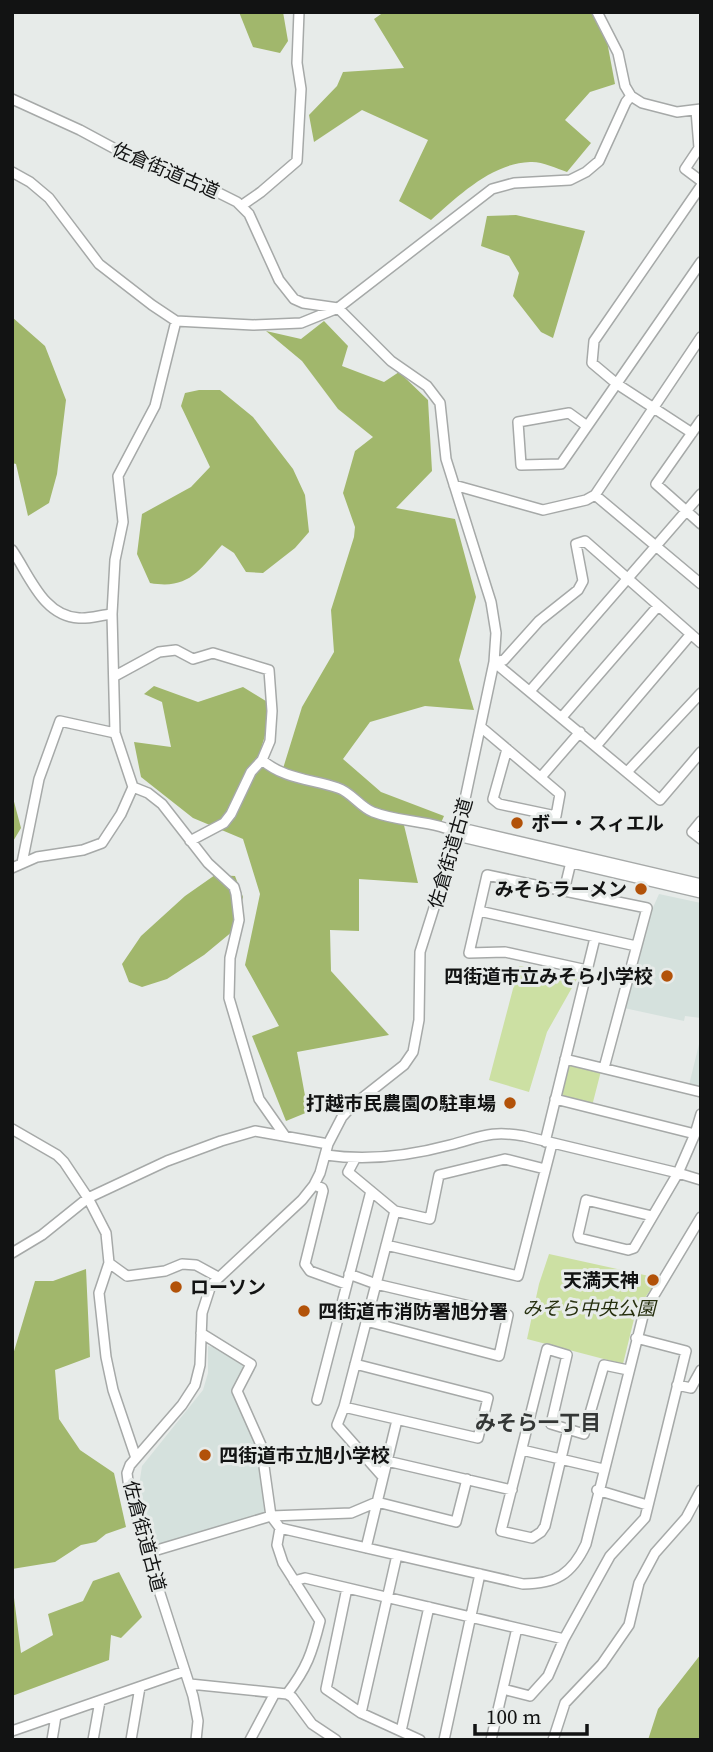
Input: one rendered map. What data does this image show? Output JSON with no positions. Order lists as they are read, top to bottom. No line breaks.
{"streets":{"street":["佐倉街道古道"]},"districts":["みそら一丁目"],"parks":["みそら中央公園"],"places":["ボー・スィエル","みそらラーメン","四街道市立みそら小学校","打越市民農園の駐車場","天満天神","ローソン","四街道市消防署旭分署","四街道市立旭小学校"],"scale_bar":"100 m"}
